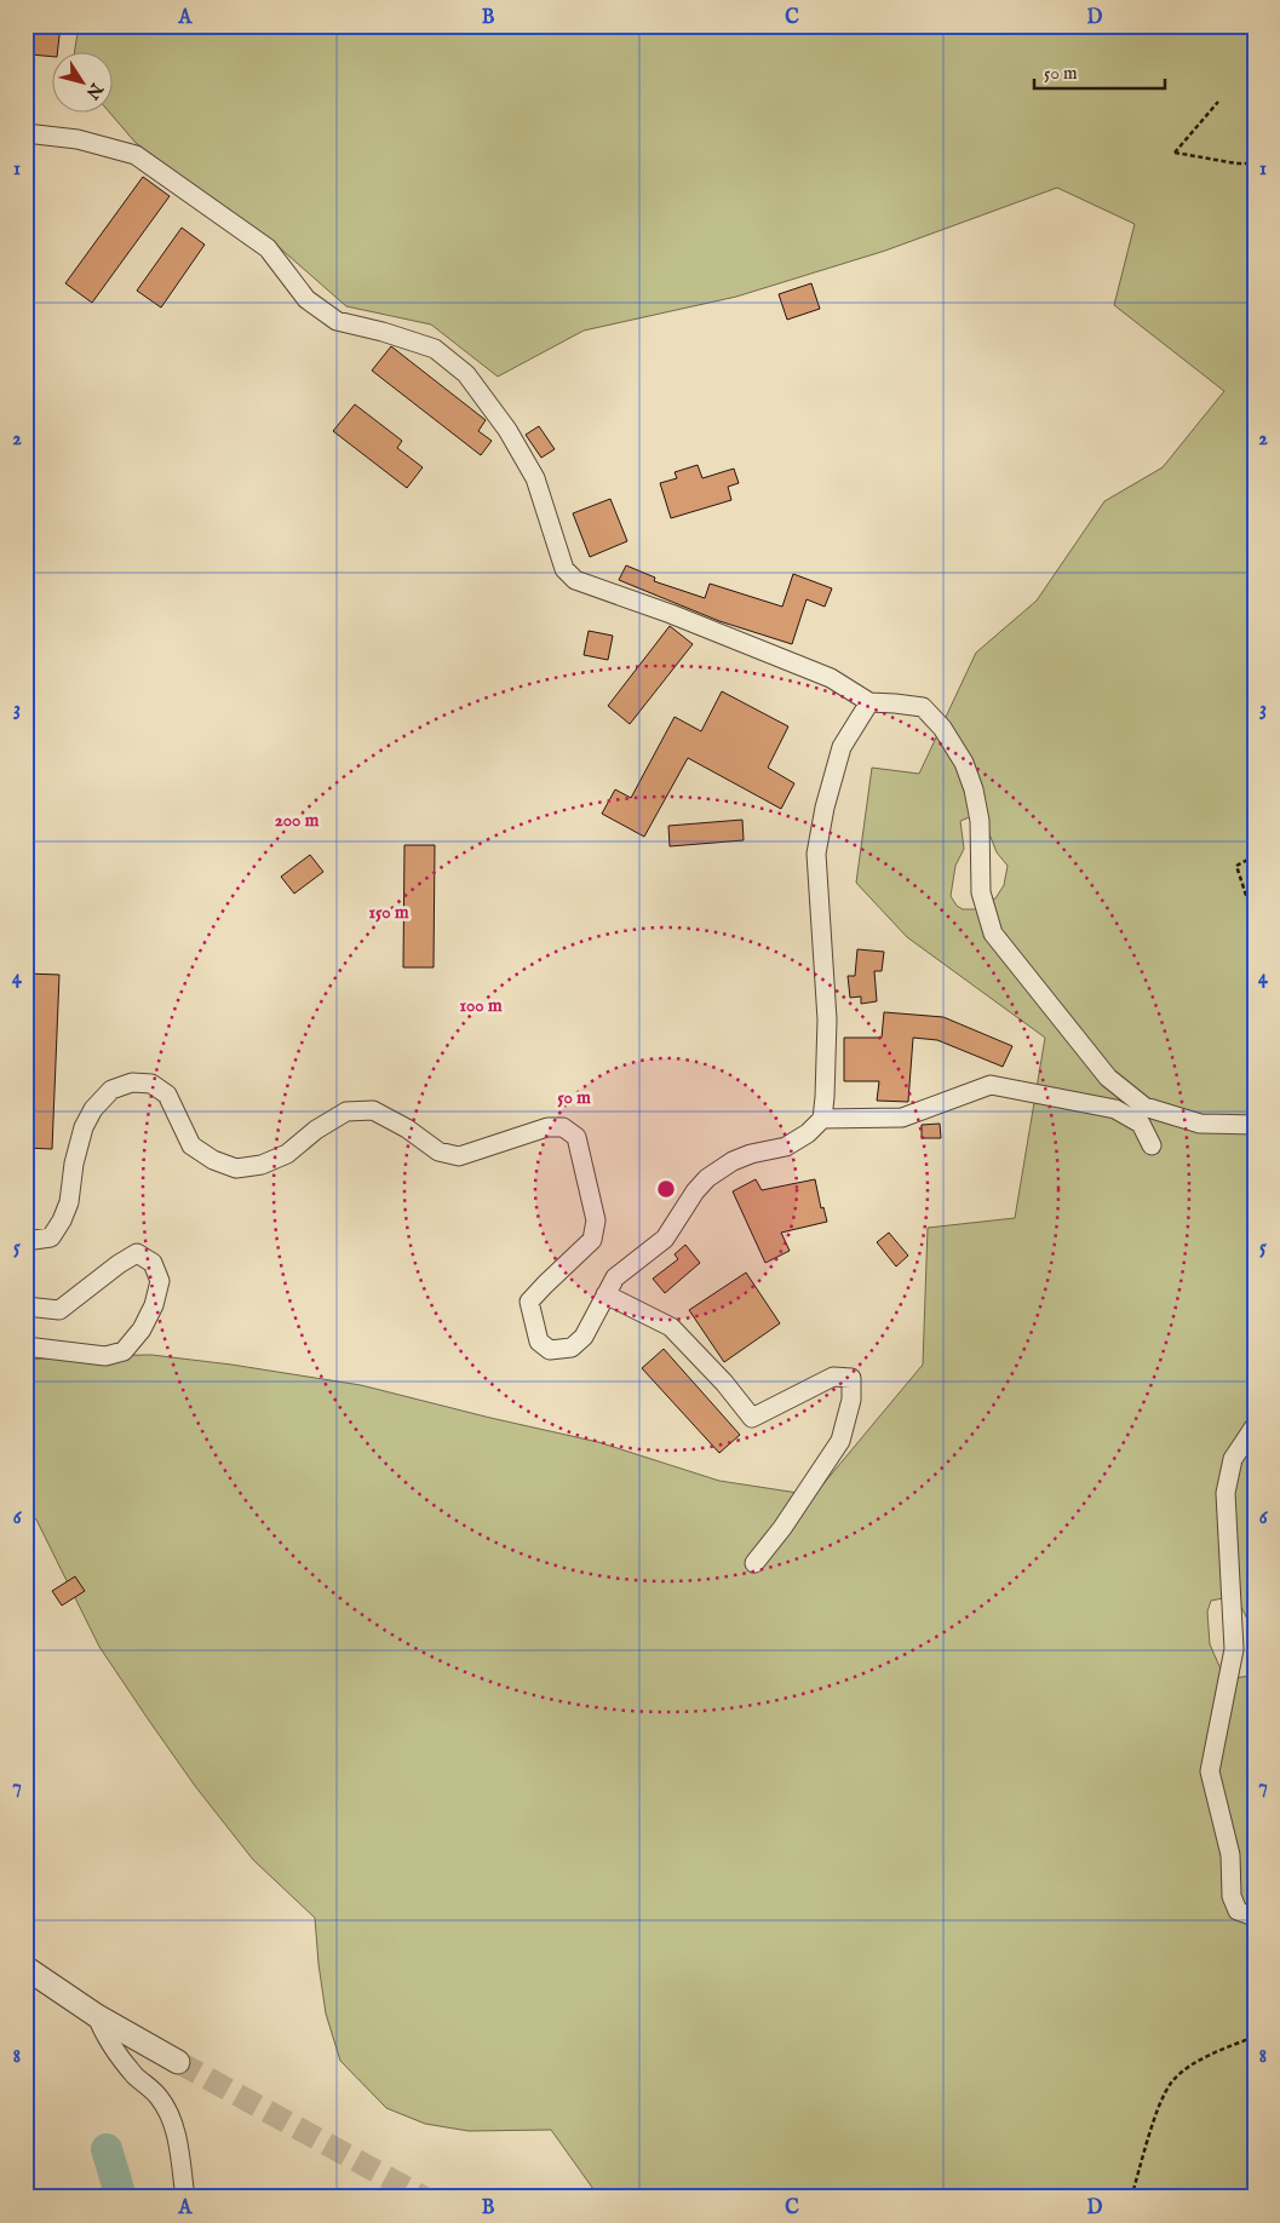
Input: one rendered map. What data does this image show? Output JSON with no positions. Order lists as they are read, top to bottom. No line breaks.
{"scale_bar":"50 m","north":"bottom right","grid":{"columns":["A","B","C","D"],"rows":["1","2","3","4","5","6","7","8"]},"rings":["200 m","150 m","100 m","50 m"]}
